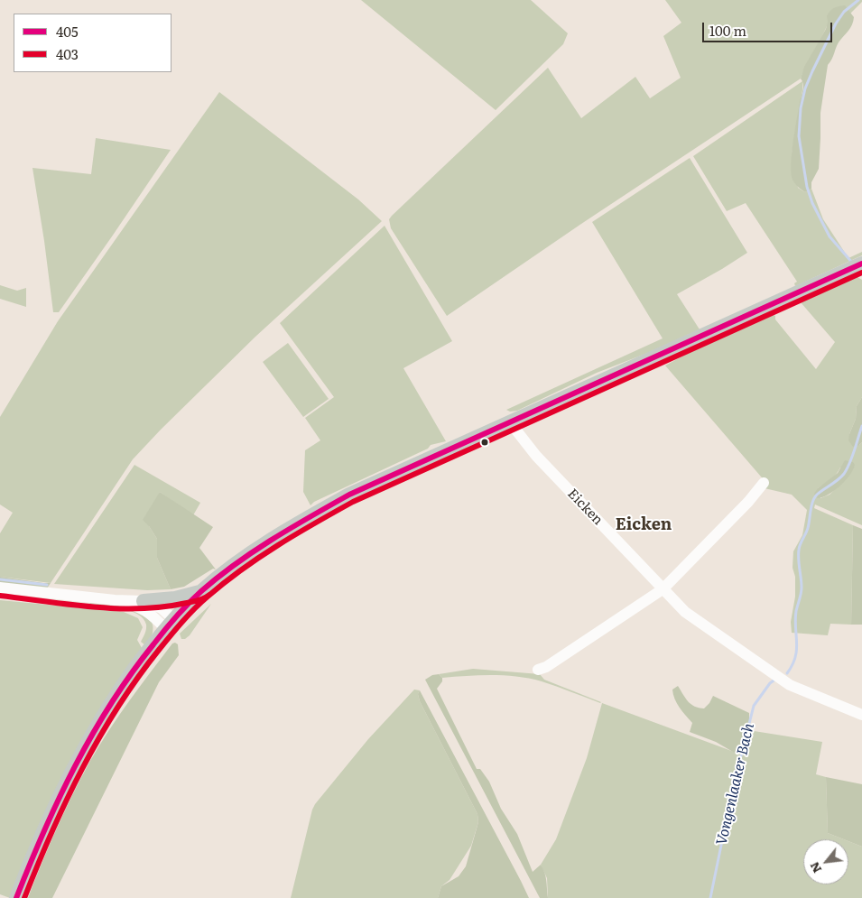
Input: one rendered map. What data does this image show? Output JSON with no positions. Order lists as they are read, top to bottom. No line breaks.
{"streets":{"street":["Eicken"]},"districts":["Eicken"],"water":["Vongenlaaker Bach"],"lines":["transit line 405","transit line 403"],"legend":["405","403"],"scale_bar":"100 m","north":"bottom left"}
